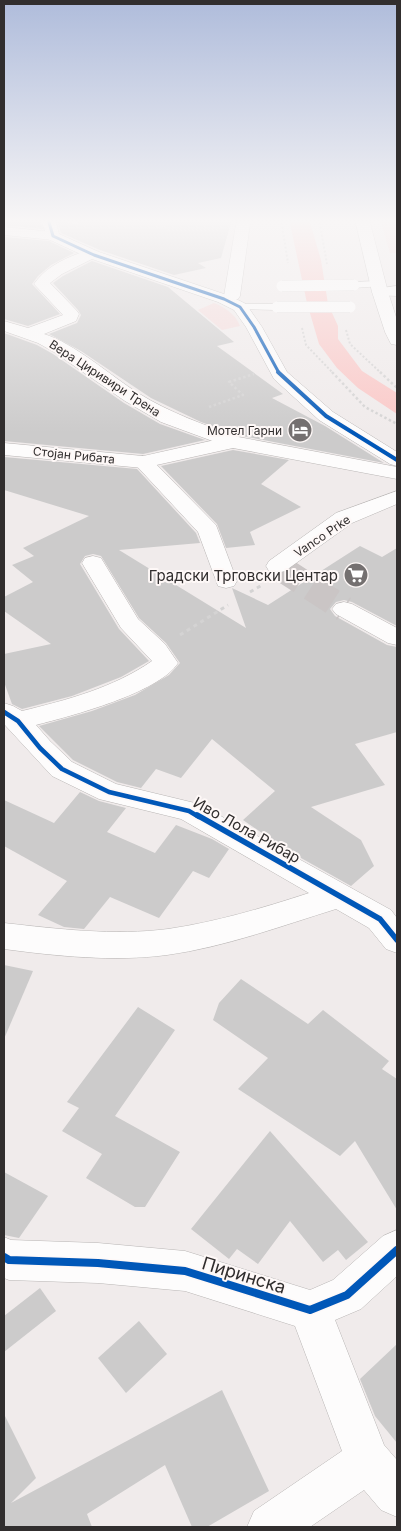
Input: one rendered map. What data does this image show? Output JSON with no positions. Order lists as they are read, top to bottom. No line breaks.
{"streets":{"street":["Вера Циривири Трена","Стојан Рибата","Vanco Prke","Иво Лола Рибар","Пиринска"]},"crossings":[["Вера Циривири Трена","Стојан Рибата"]],"places":{"hotel":["Мотел Гарни"],"supermarket":["Градски Трговски Центар"]}}
